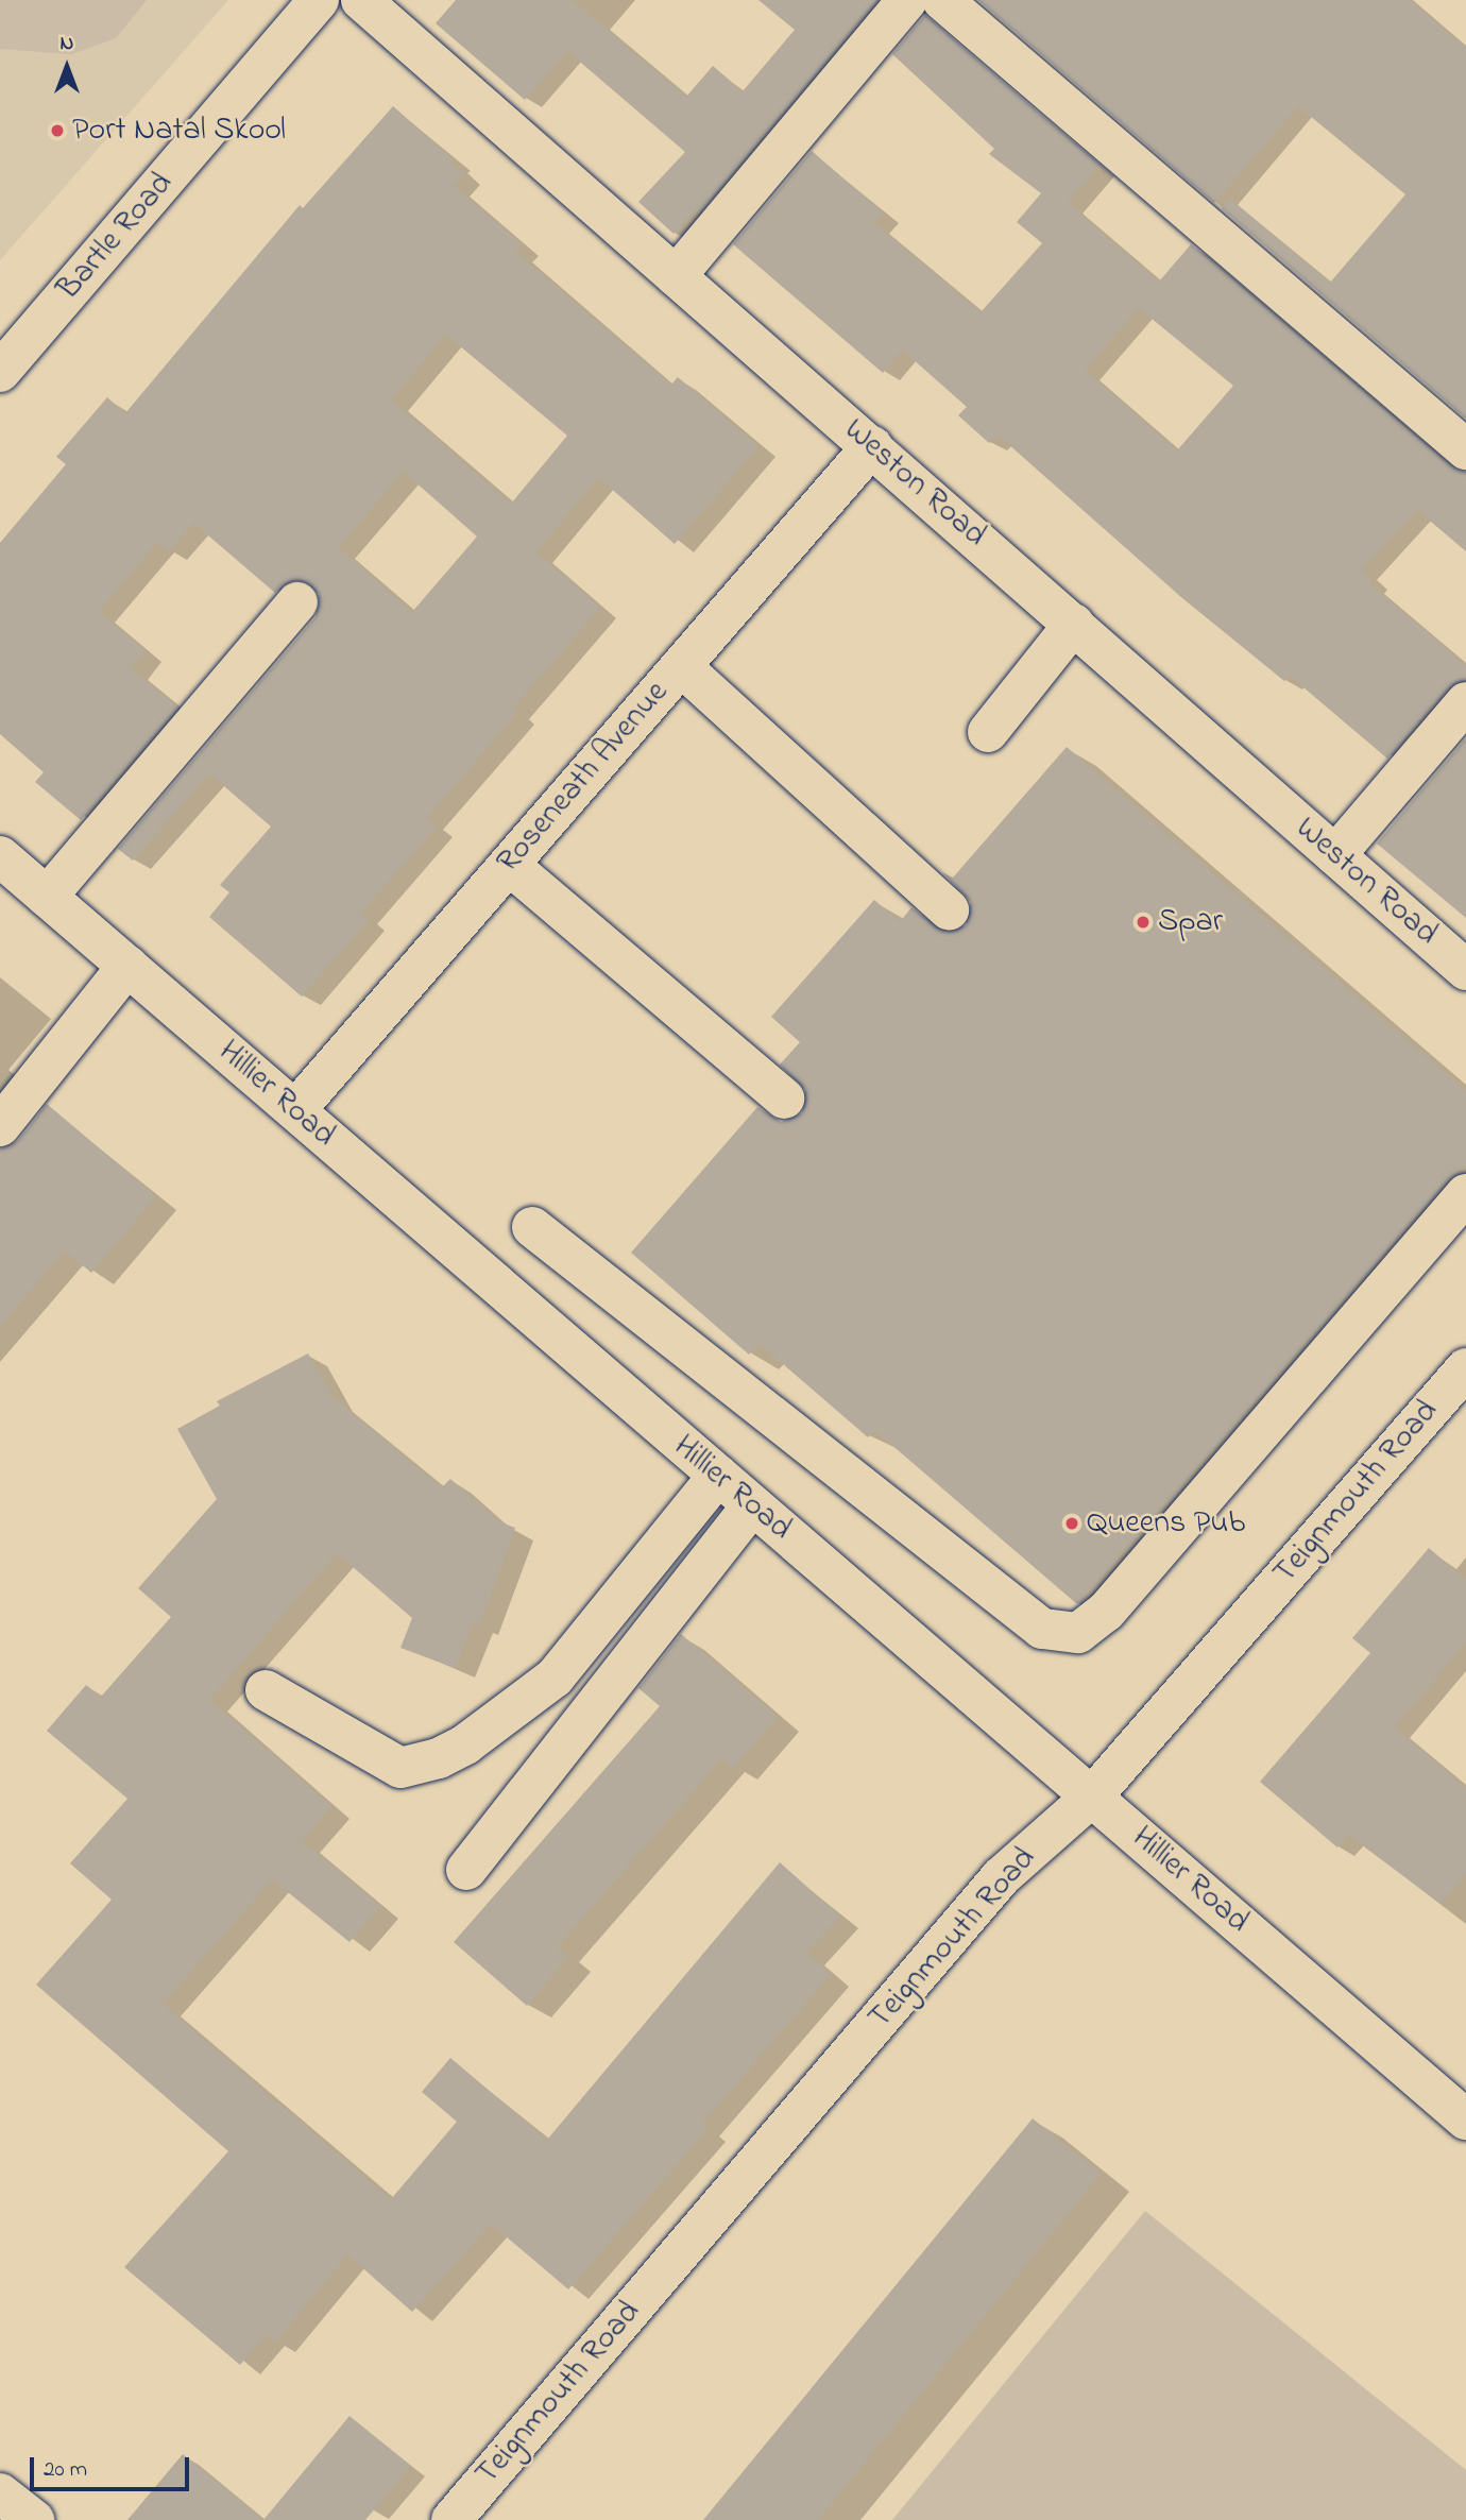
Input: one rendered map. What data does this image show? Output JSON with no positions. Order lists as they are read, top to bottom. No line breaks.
{"streets":{"street":["Bartle Road","Weston Road","Roseneath Avenue","Hillier Road","Teignmouth Road"]},"crossings":[["Weston Road","Roseneath Avenue"],["Roseneath Avenue","Hillier Road"],["Hillier Road","Teignmouth Road"]],"places":["Port Natal Skool","Spar","Queens Pub"],"scale_bar":"20 m","north":"top"}
